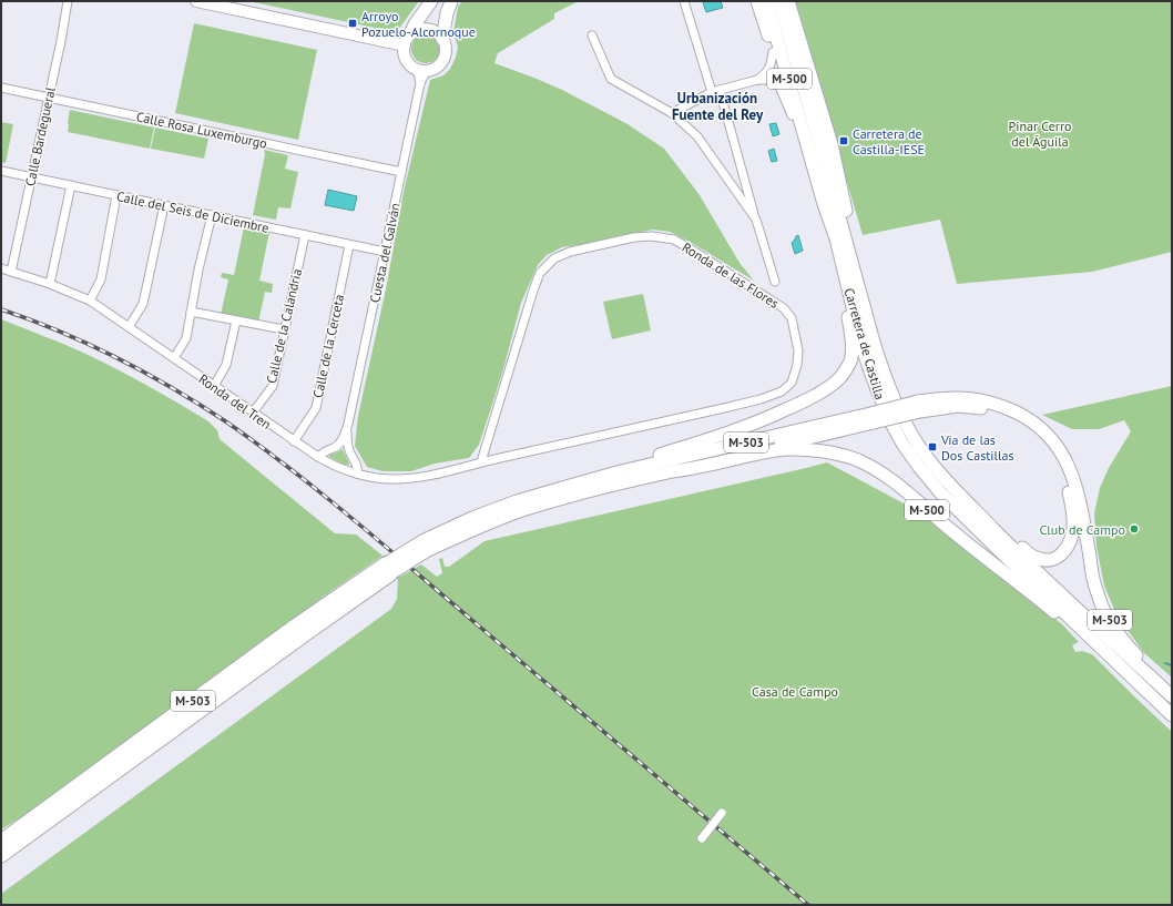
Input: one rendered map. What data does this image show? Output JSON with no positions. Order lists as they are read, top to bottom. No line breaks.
{"streets":{"highway":["M-500","Carretera de Castilla","M-503"],"street":["Calle Rosa Luxemburgo","Calle Bardegueral","Calle del Seis de Diciembre","Cuesta del Galván","Ronda de las Flores","Calle de la Calandria","Calle de la Cerceta","Ronda del Tren"]},"crossings":[["M-500","Carretera de Castilla"],["M-500","M-503"],["Calle Rosa Luxemburgo","Calle Bardegueral"],["Calle Rosa Luxemburgo","Cuesta del Galván"],["Calle Bardegueral","Calle del Seis de Diciembre"],["Calle Bardegueral","Ronda del Tren"],["Calle del Seis de Diciembre","Cuesta del Galván"],["Calle del Seis de Diciembre","Calle de la Calandria"],["Calle del Seis de Diciembre","Calle de la Cerceta"],["Cuesta del Galván","Ronda del Tren"],["Ronda de las Flores","Ronda del Tren"],["Calle de la Calandria","Ronda del Tren"],["Calle de la Cerceta","Ronda del Tren"]],"districts":["Urbanización Fuente del Rey"],"parks":["Pinar Cerro del Águila","Casa de Campo"],"places":{"transit":["Arroyo Pozuelo-Alcornoque","Carretera de Castilla-IESE","Vía de las Dos Castillas"],"other":["Club de Campo"]}}
